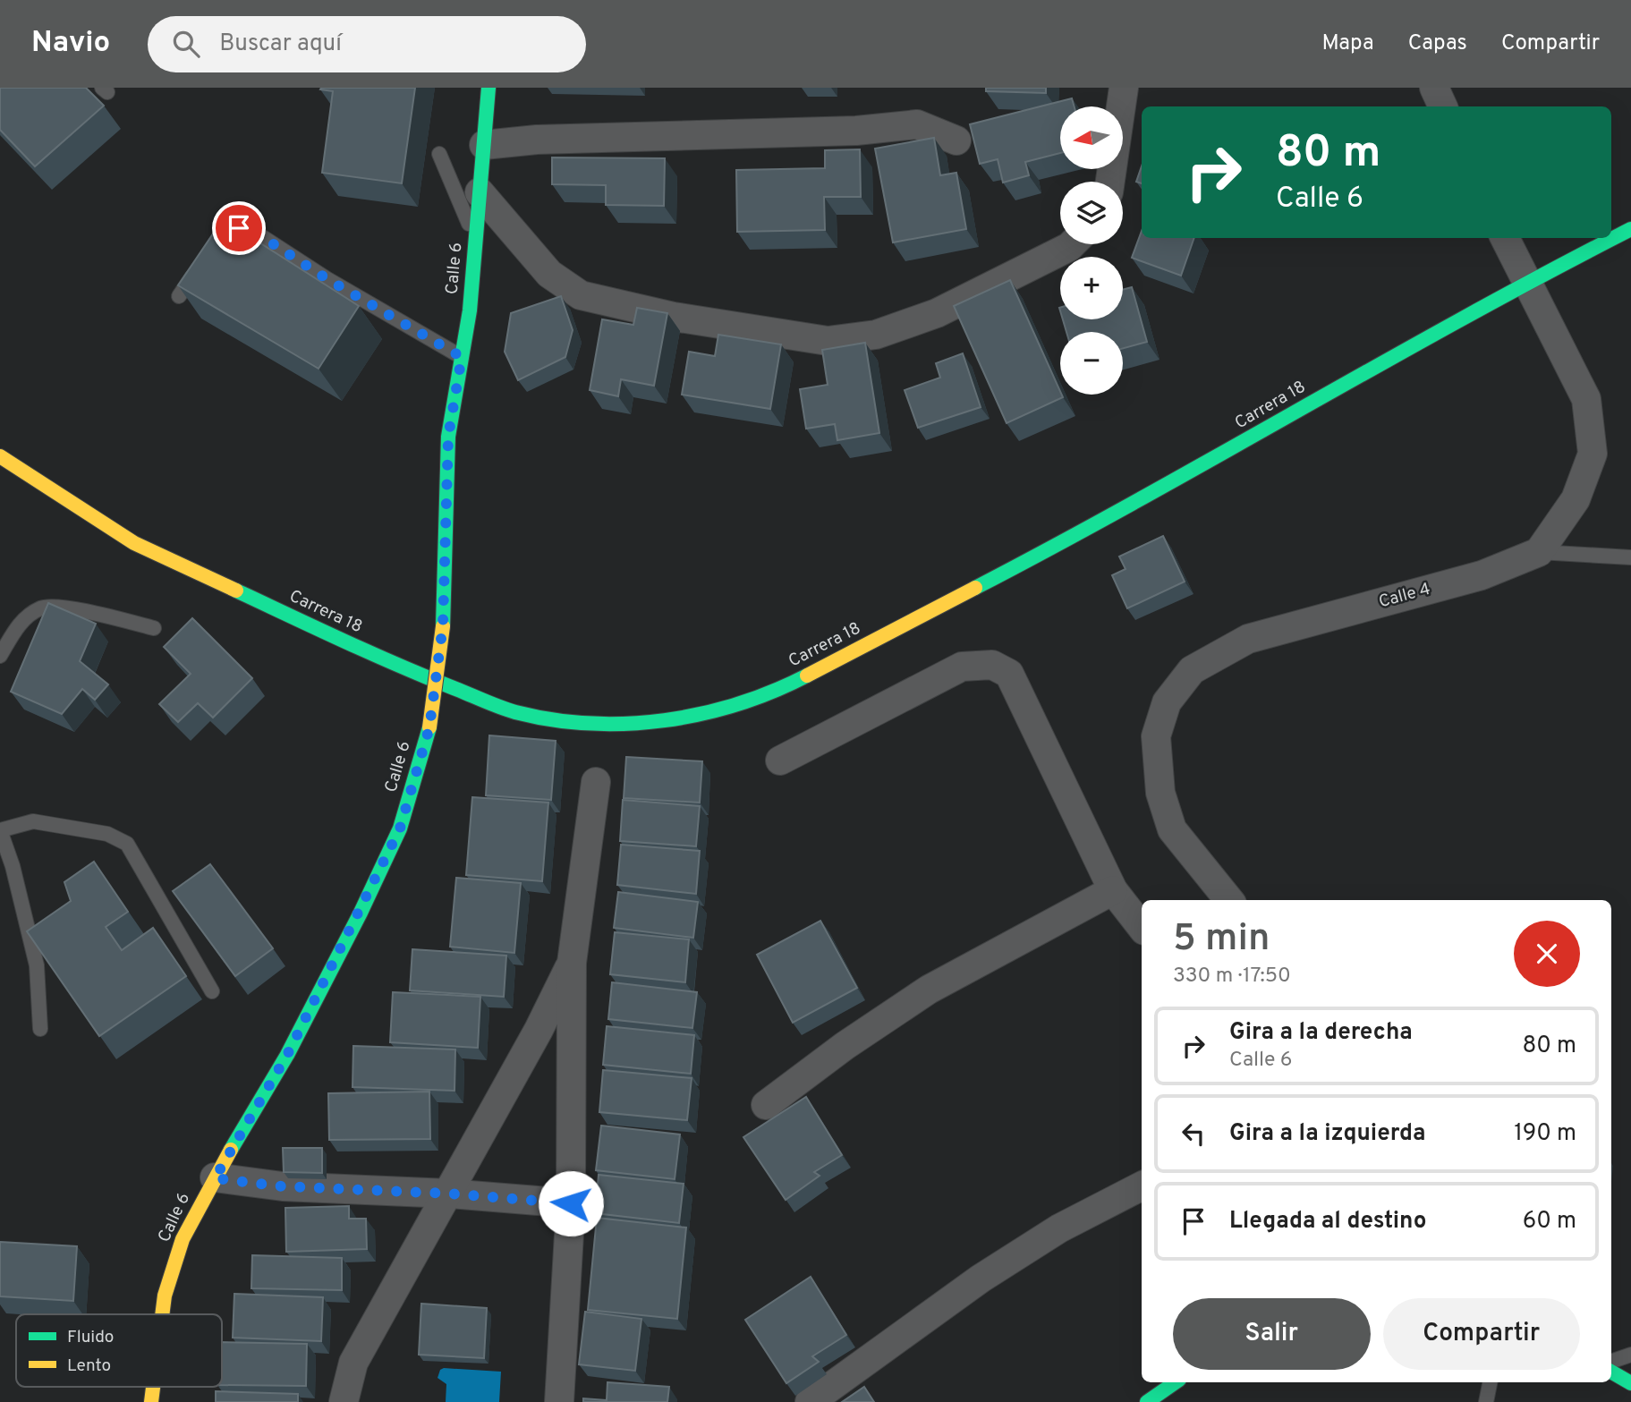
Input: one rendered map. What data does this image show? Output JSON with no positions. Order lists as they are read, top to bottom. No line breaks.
{"streets":{"street":["Calle 6","Carrera 18","Calle 4"]},"legend":["Fluido","Lento"],"north":"left","page":{"header":"Navio","search":"Buscar aquí","nav":["Mapa","Capas","Compartir"],"map_buttons":["+","−"],"turn":["80 m","Calle 6"],"heading":["5 min","330 m · 17:50"],"list":[{"name":"Gira a la derecha","note":"Calle 6","value":"80 m"},{"name":"Gira a la izquierda","value":"190 m"},{"name":"Llegada al destino","value":"60 m"}],"buttons":["Salir","Compartir"]}}
